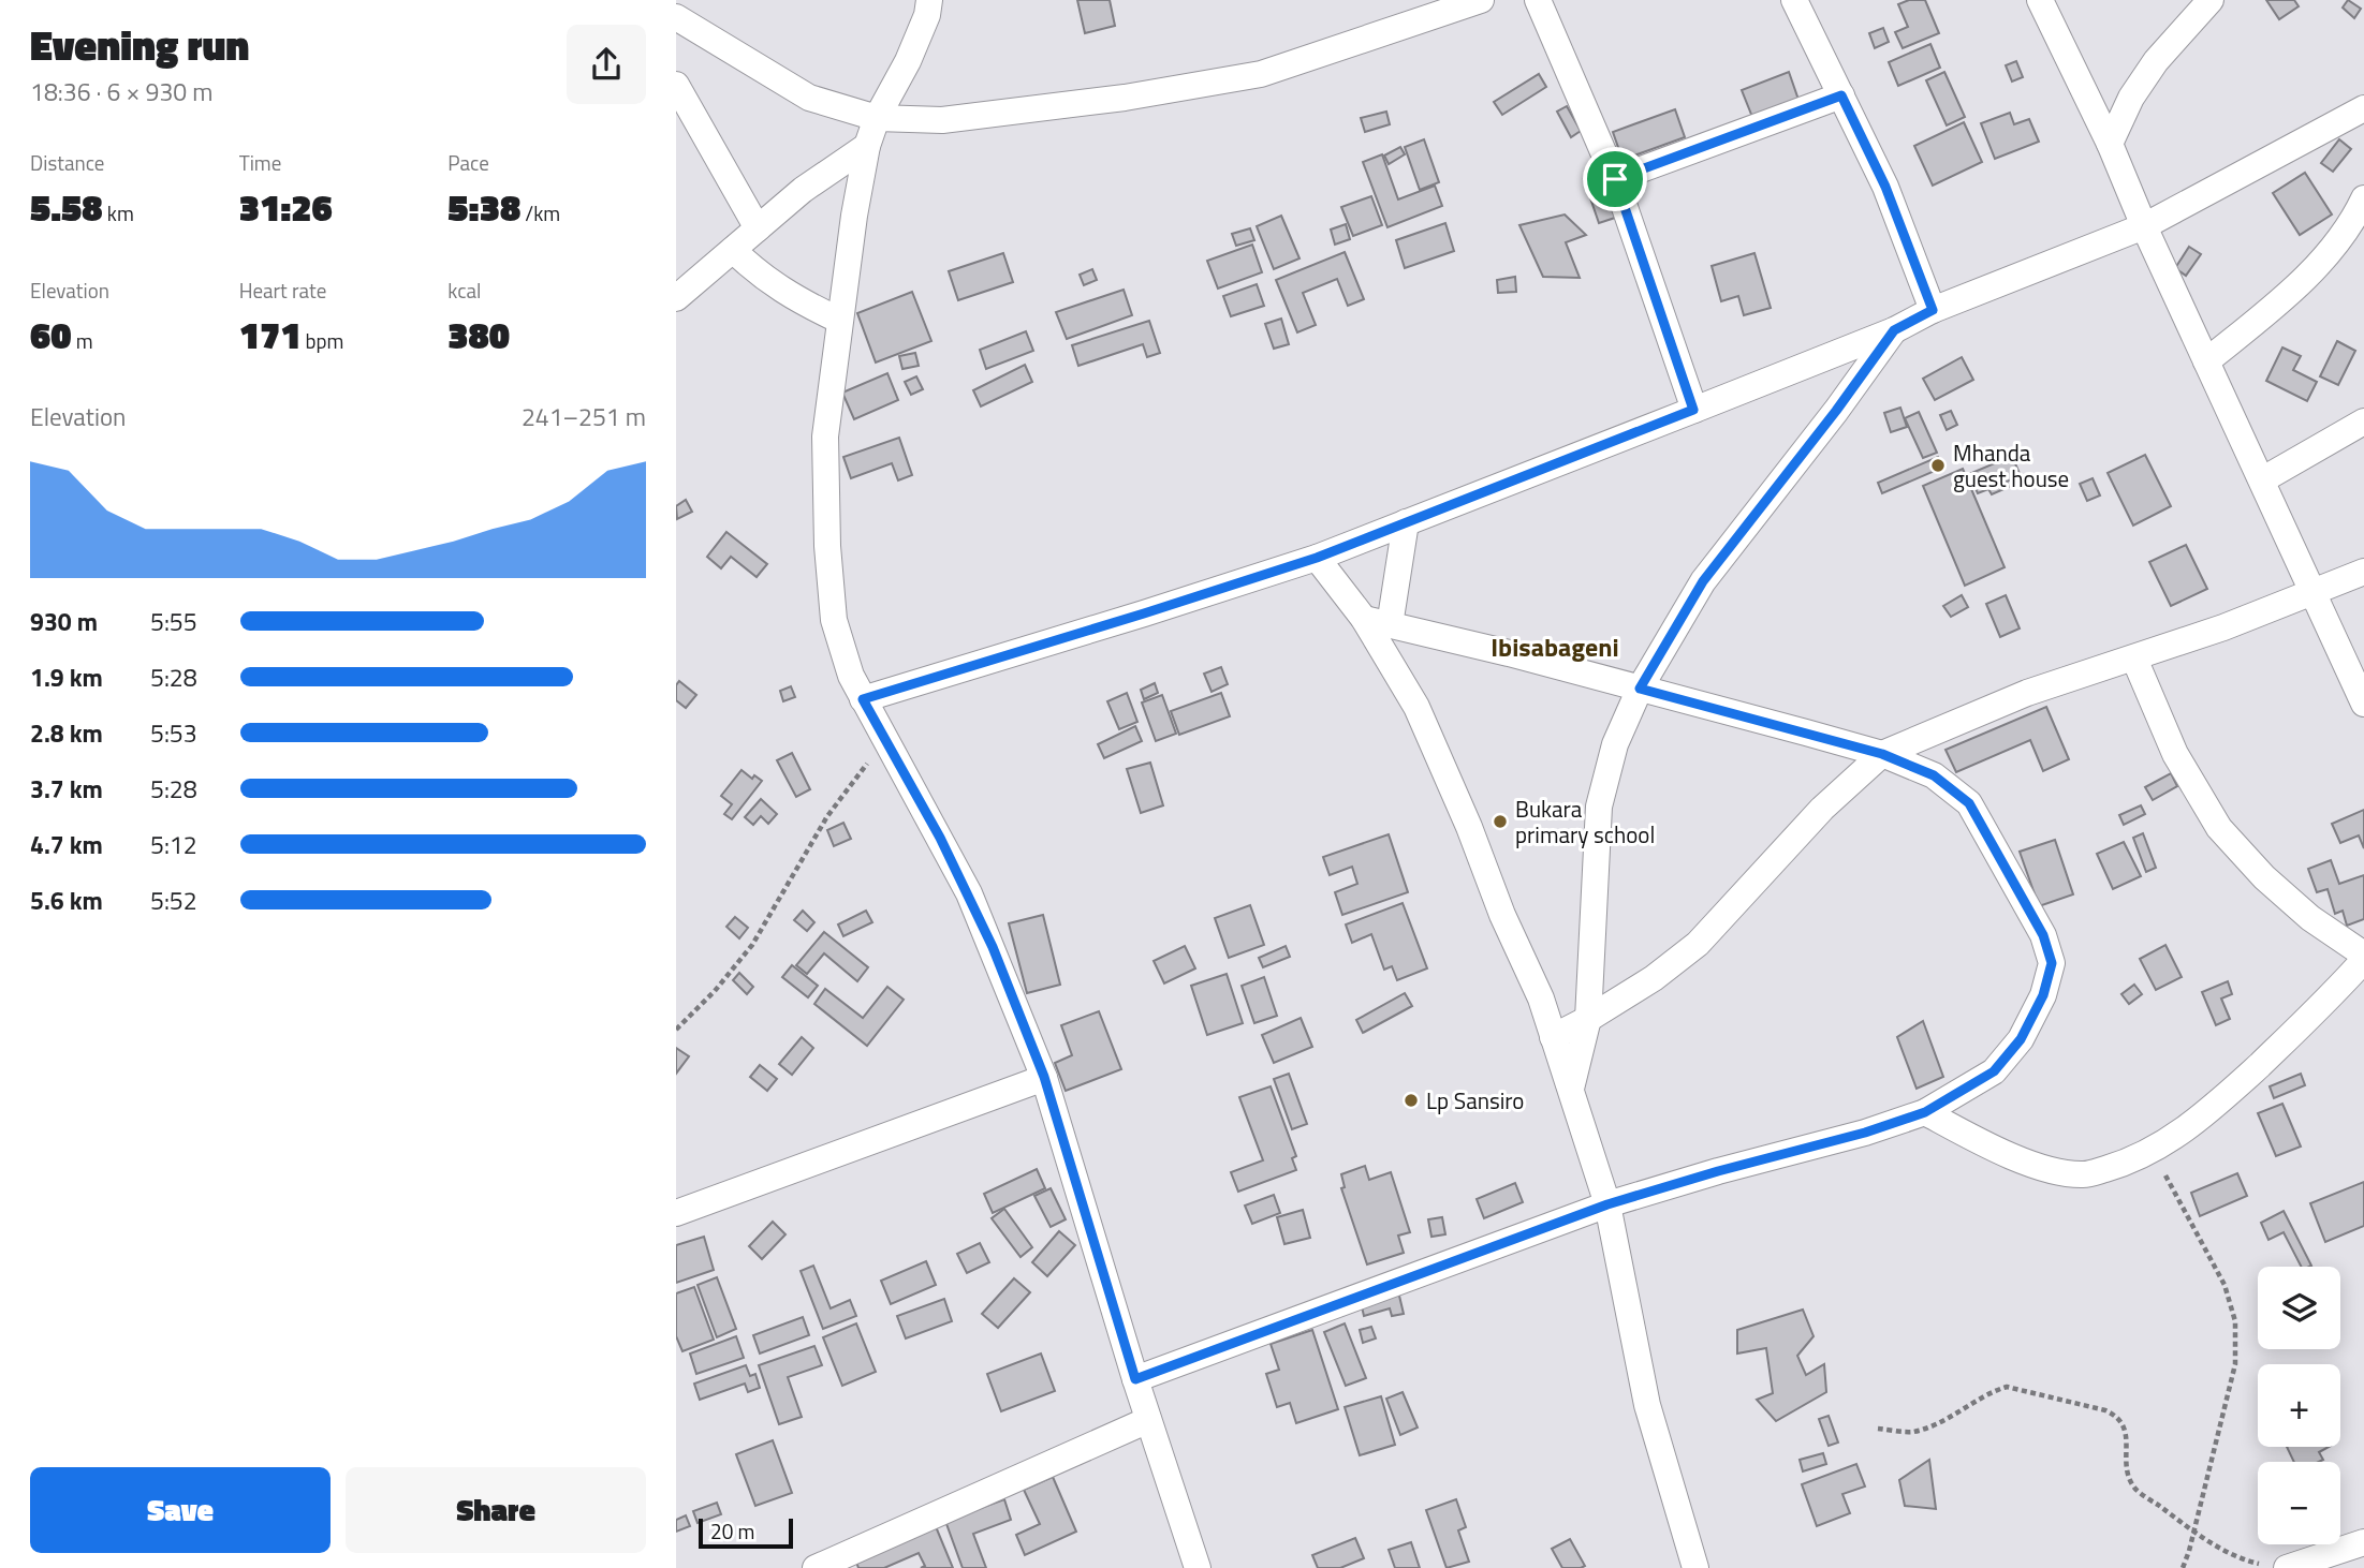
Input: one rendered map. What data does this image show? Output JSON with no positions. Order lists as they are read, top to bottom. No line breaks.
{"districts":["Ibisabageni"],"places":["Mhanda guest house","Bukara primary school","Lp Sansiro"],"scale_bar":"20 m","page":{"heading":["Evening run","18:36 · 6 × 930 m"],"stats":[["Distance","5.58 km"],["Time","31:26"],["Pace","5:38 /km"],["Elevation","60 m"],["Heart rate","171 bpm"],["kcal","380"]],"chart":["Elevation","241–251 m"],"list":[{"name":"930 m","note":"5:55"},{"name":"1.9 km","note":"5:28"},{"name":"2.8 km","note":"5:53"},{"name":"3.7 km","note":"5:28"},{"name":"4.7 km","note":"5:12"},{"name":"5.6 km","note":"5:52"}],"map_buttons":["+","−"],"buttons":["Save","Share"],"scale":"20 m"}}
